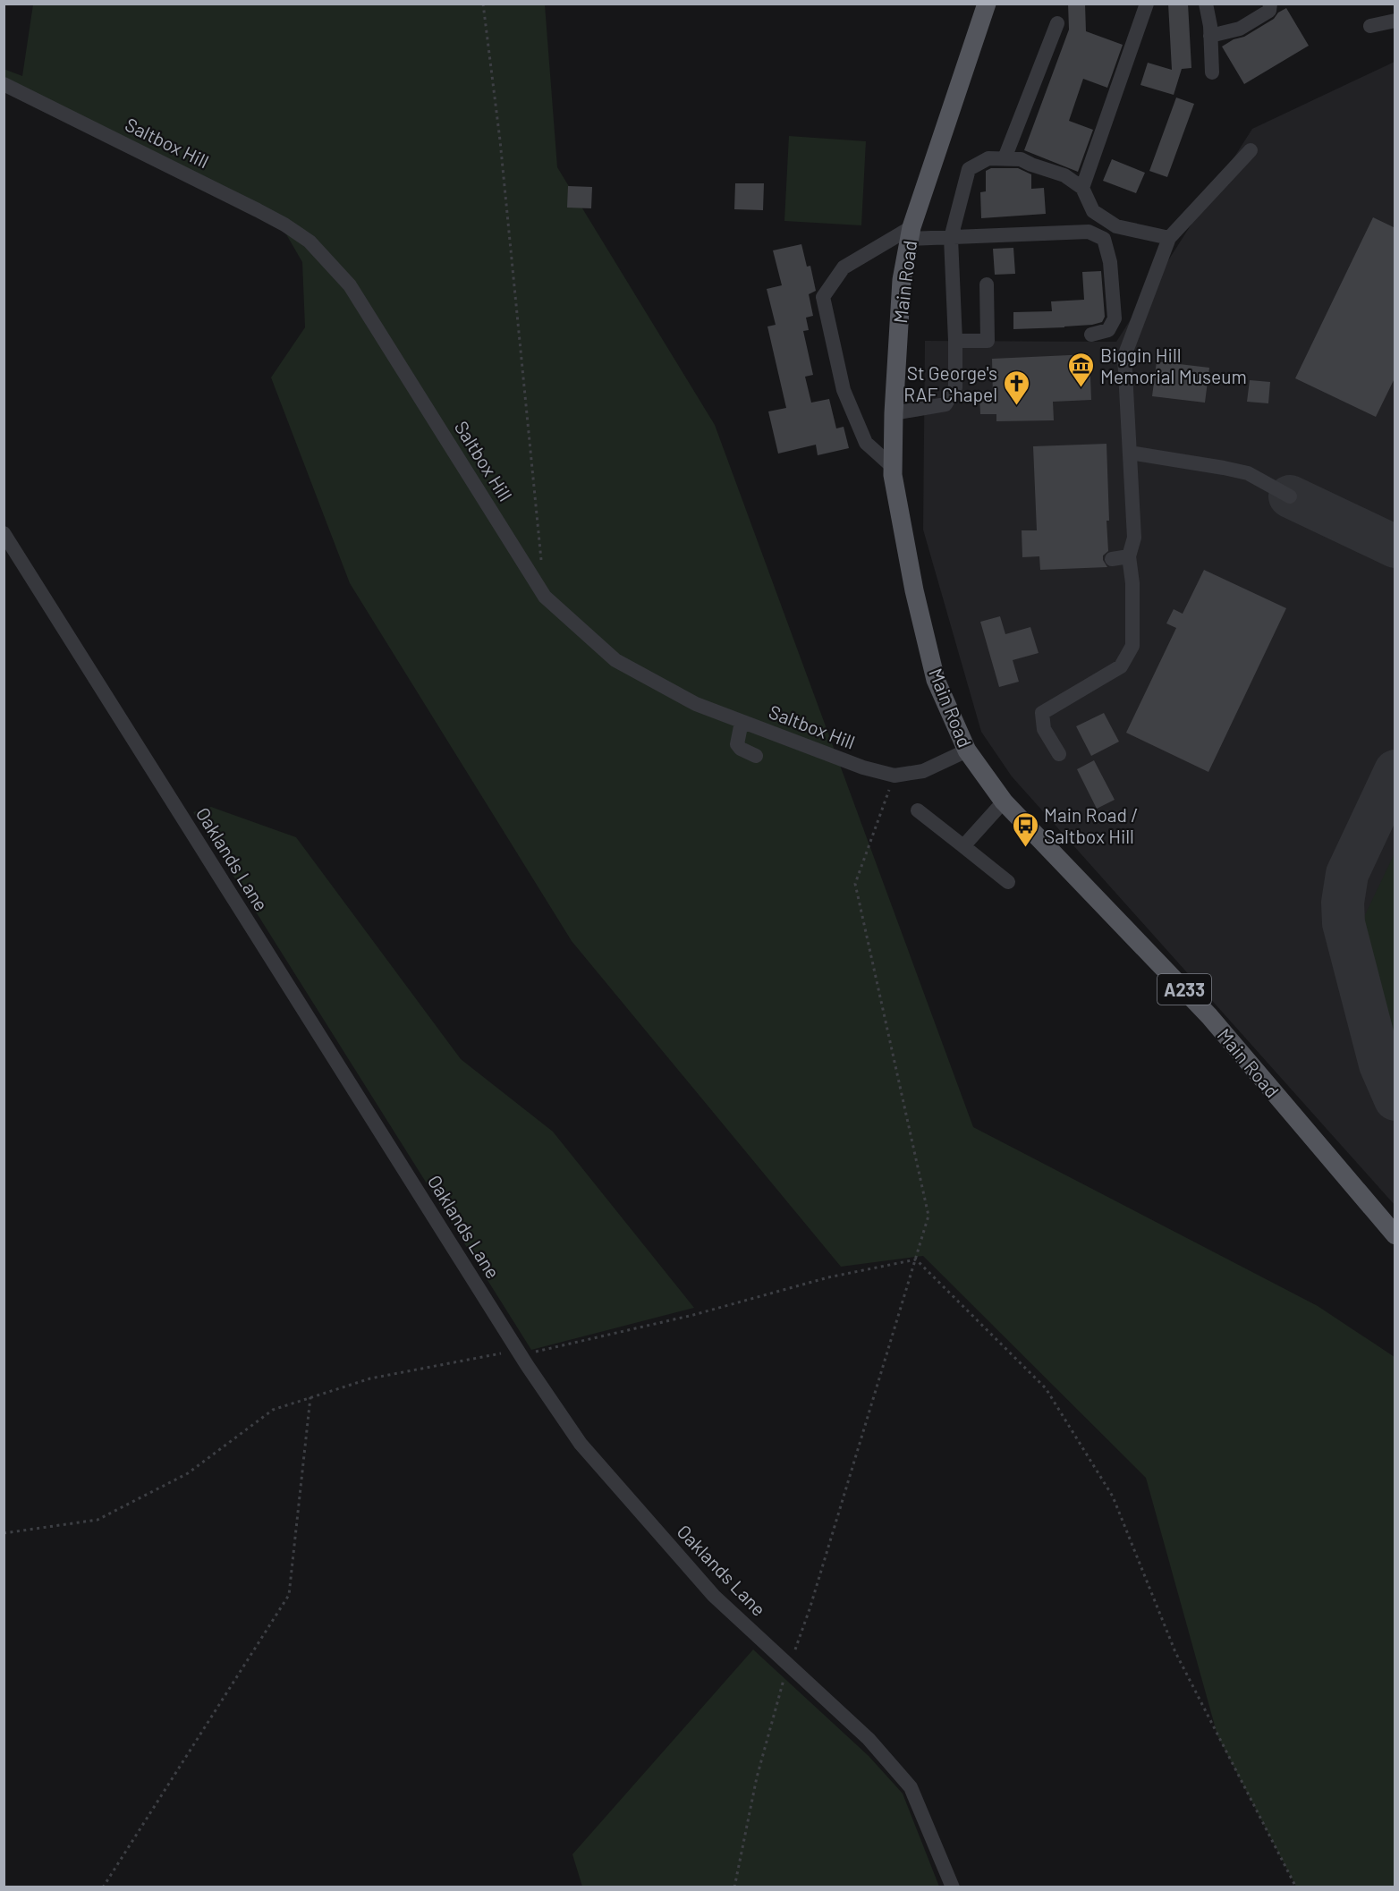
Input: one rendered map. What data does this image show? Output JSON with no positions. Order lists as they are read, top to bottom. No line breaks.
{"streets":{"main road":["Main Road","A233"],"street":["Saltbox Hill","Oaklands Lane"]},"crossings":[["Saltbox Hill","Main Road"]],"places":{"museum":["Biggin Hill Memorial Museum"],"church":["St George's RAF Chapel"],"bus stop":["Main Road / Saltbox Hill"]}}
